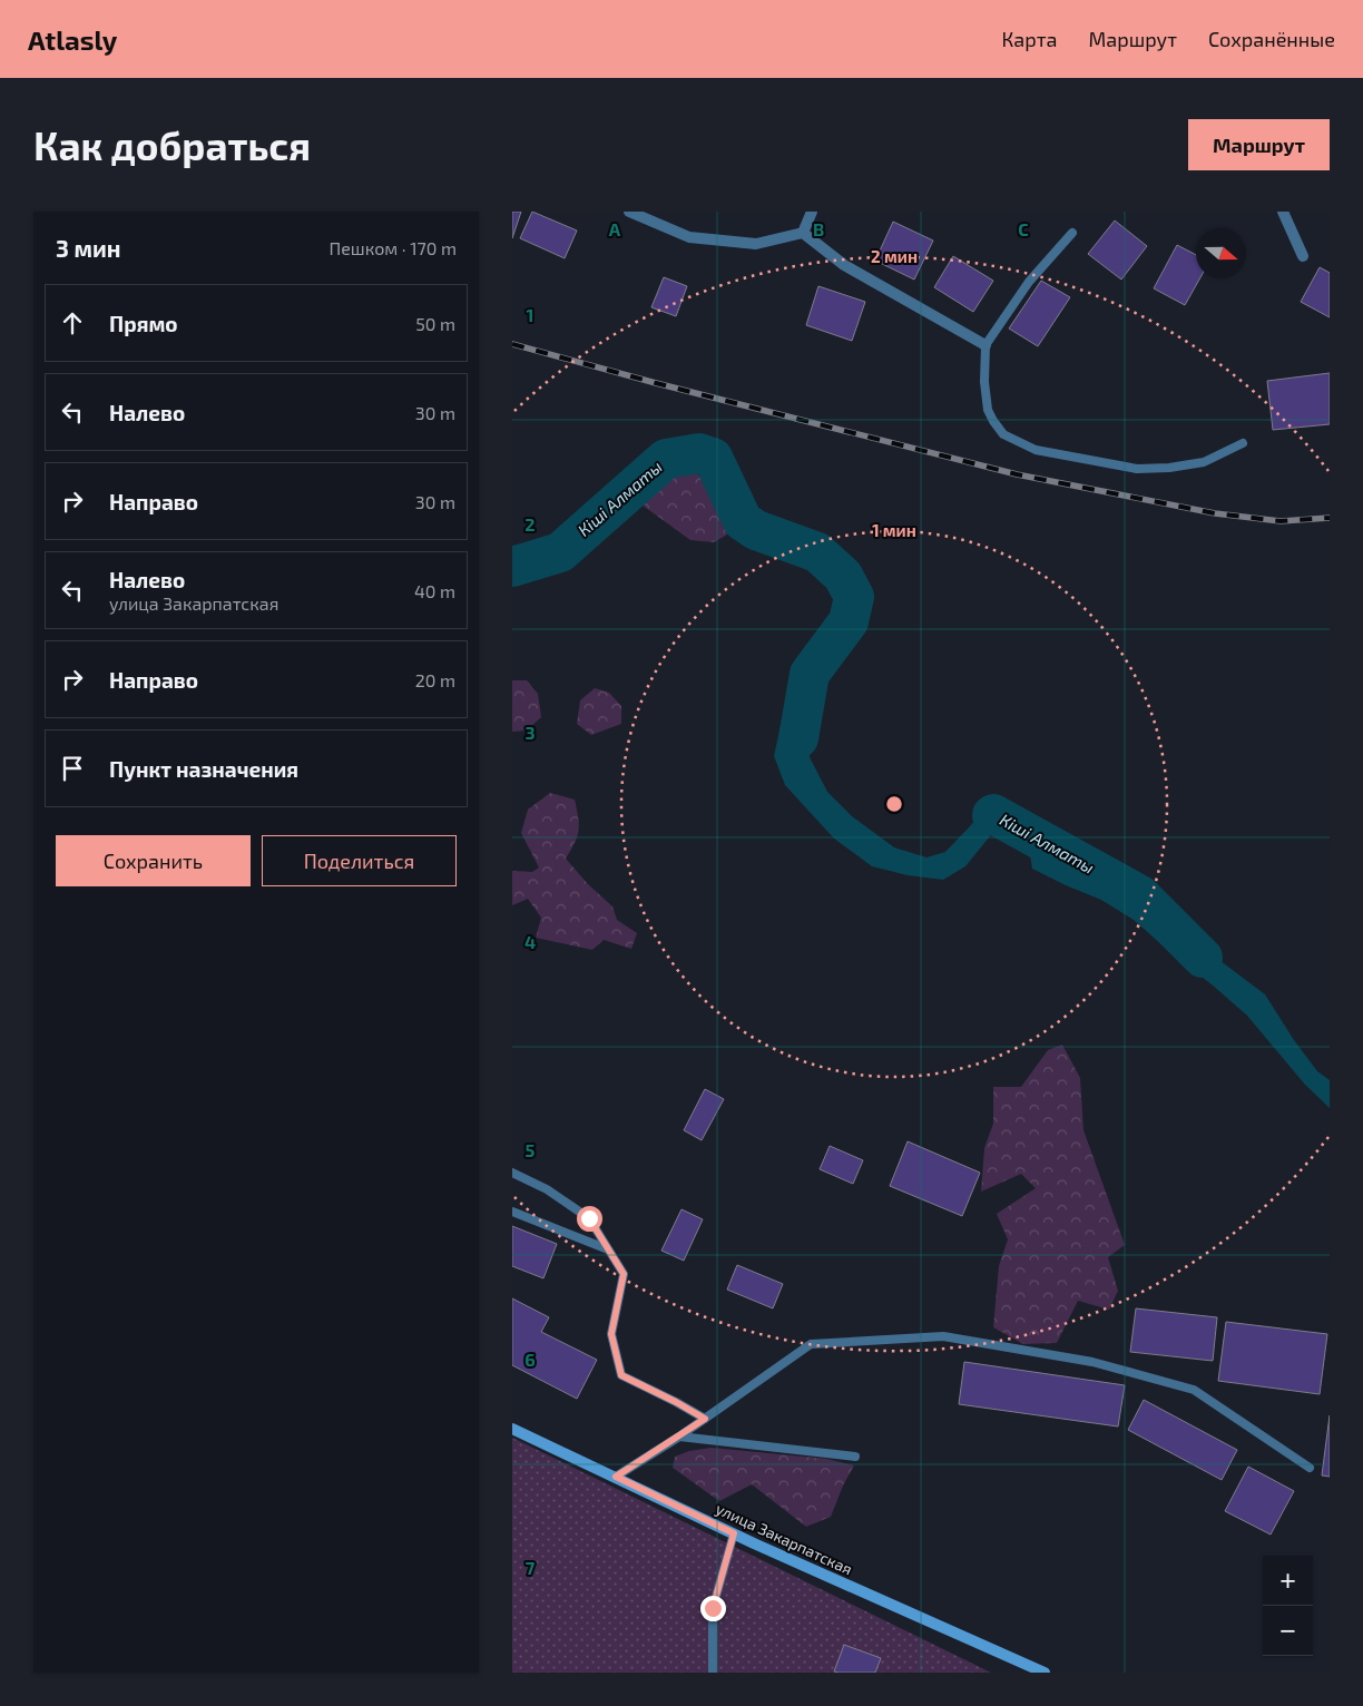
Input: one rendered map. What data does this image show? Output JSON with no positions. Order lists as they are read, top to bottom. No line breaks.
{"streets":{"street":["улица Закарпатская"]},"water":["Кіші Алматы"],"north":"right","page":{"header":"Atlasly","nav":["Карта","Маршрут","Сохранённые"],"buttons":["Маршрут",["Сохранить","Поделиться"]],"title":"Как добраться","heading":["3 мин","Пешком · 170 m"],"list":[["Прямо","50 m"],["Налево","30 m"],["Направо","30 m"],["Налево","улица Закарпатская","40 m"],["Направо","20 m"],"Пункт назначения"],"map_buttons":["+","−"]},"grid":{"columns":["A","B","C"],"rows":["1","2","3","4","5","6","7"]},"rings":["2 мин","1 мин"]}
